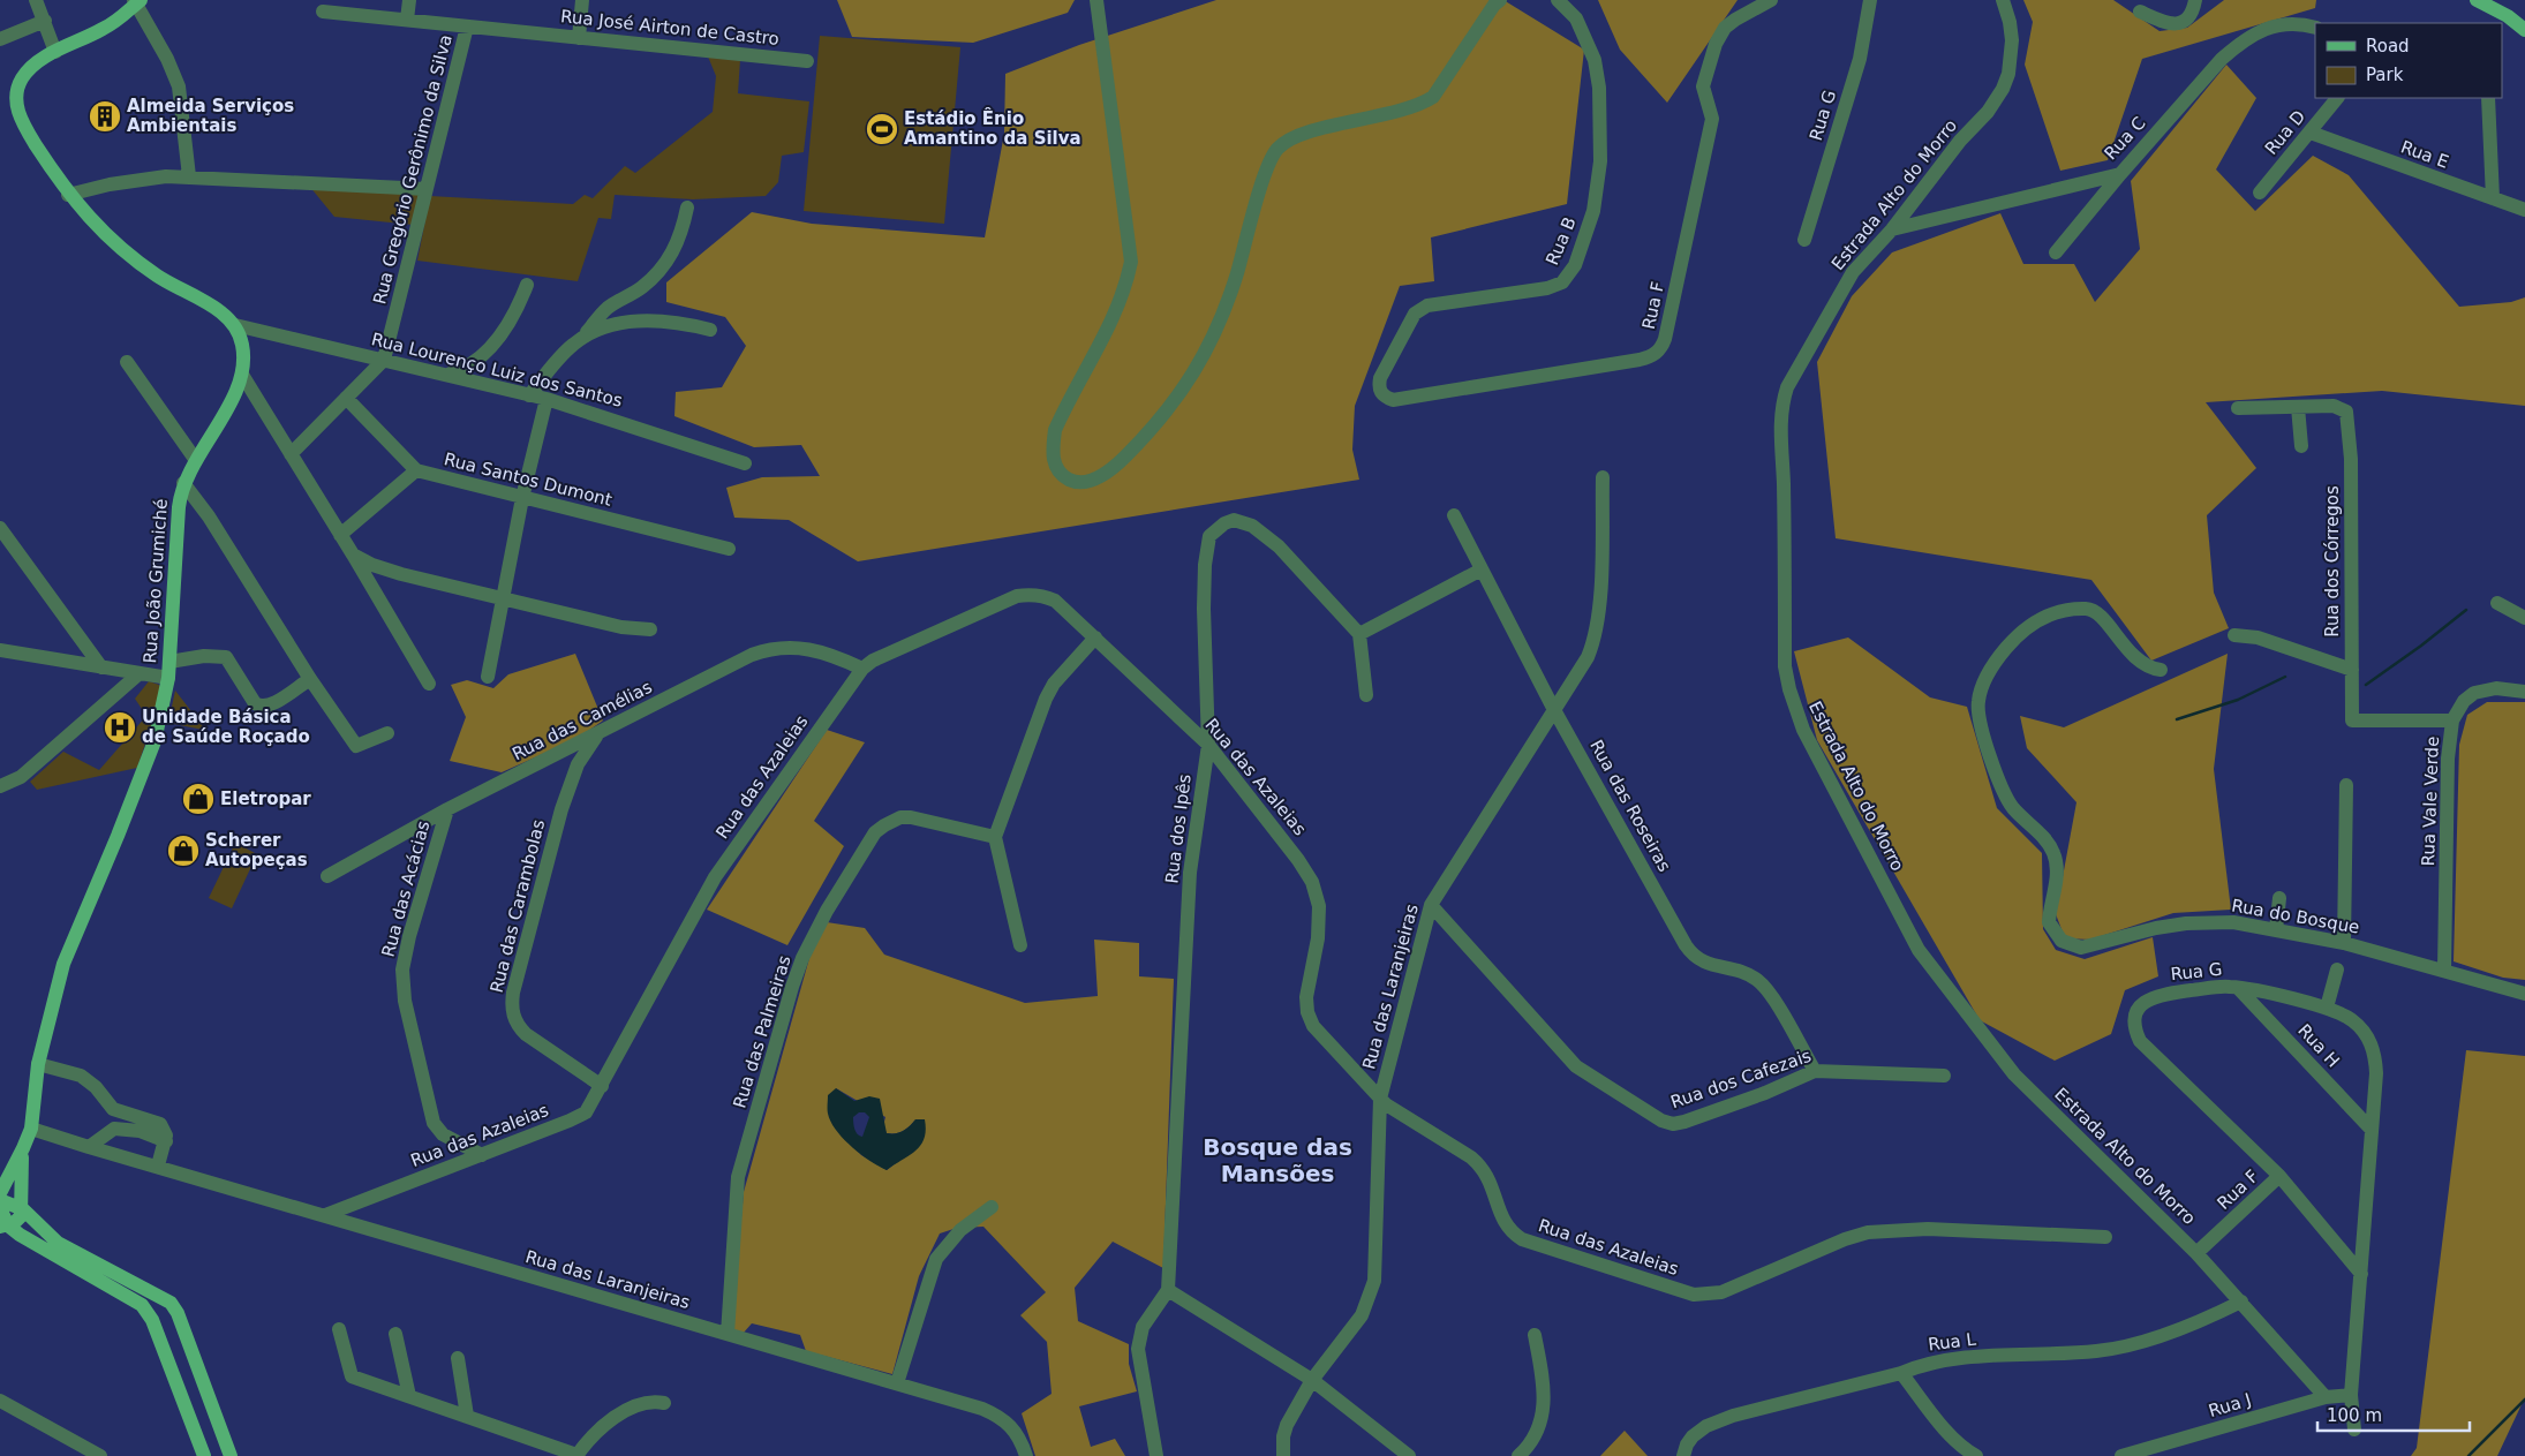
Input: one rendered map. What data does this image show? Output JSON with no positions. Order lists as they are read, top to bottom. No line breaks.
{"streets":{"main road":["Rua João Grumiché"],"street":["Rua José Airton de Castro","Rua G","Rua D","Rua C","Rua E","Rua Gregório Gerônimo da Silva","Estrada Alto do Morro","Rua B","Rua F","Rua Lourenço Luiz dos Santos","Rua Santos Dumont","Rua dos Córregos","Rua das Camélias","Rua das Azaleias","Rua Vale Verde","Rua das Roseiras","Rua dos Ipês","Rua das Acácias","Rua das Carambolas","Rua do Bosque","Rua das Laranjeiras","Rua das Palmeiras","Rua H","Rua dos Cafezais","Rua L","Rua J"]},"crossings":[["Rua José Airton de Castro","Rua Gregório Gerônimo da Silva"],["Rua G","Rua F"],["Rua G","Rua H"],["Rua G","Rua J"],["Rua D","Rua E"],["Rua C","Estrada Alto do Morro"],["Rua Gregório Gerônimo da Silva","Rua Lourenço Luiz dos Santos"],["Estrada Alto do Morro","Rua F"],["Estrada Alto do Morro","Rua L"],["Estrada Alto do Morro","Rua J"],["Rua B","Rua F"],["Rua Lourenço Luiz dos Santos","Rua João Grumiché"],["Rua dos Córregos","Rua Vale Verde"],["Rua João Grumiché","Rua das Laranjeiras"],["Rua das Camélias","Rua das Azaleias"],["Rua das Camélias","Rua das Acácias"],["Rua das Camélias","Rua das Carambolas"],["Rua das Azaleias","Rua dos Ipês"],["Rua das Azaleias","Rua das Acácias"],["Rua das Azaleias","Rua das Carambolas"],["Rua das Azaleias","Rua das Laranjeiras"],["Rua Vale Verde","Rua do Bosque"],["Rua das Roseiras","Rua das Laranjeiras"],["Rua das Roseiras","Rua dos Cafezais"],["Rua das Laranjeiras","Rua das Palmeiras"],["Rua das Laranjeiras","Rua dos Cafezais"]],"districts":["Bosque das Mansões"],"places":{"building":["Almeida Serviços Ambientais"],"sports":["Estádio Ênio Amantino da Silva"],"hospital":["Unidade Básica de Saúde Roçado"],"shop":["Eletropar","Scherer Autopeças"]},"legend":["Road","Park"],"scale_bar":"100 m"}
